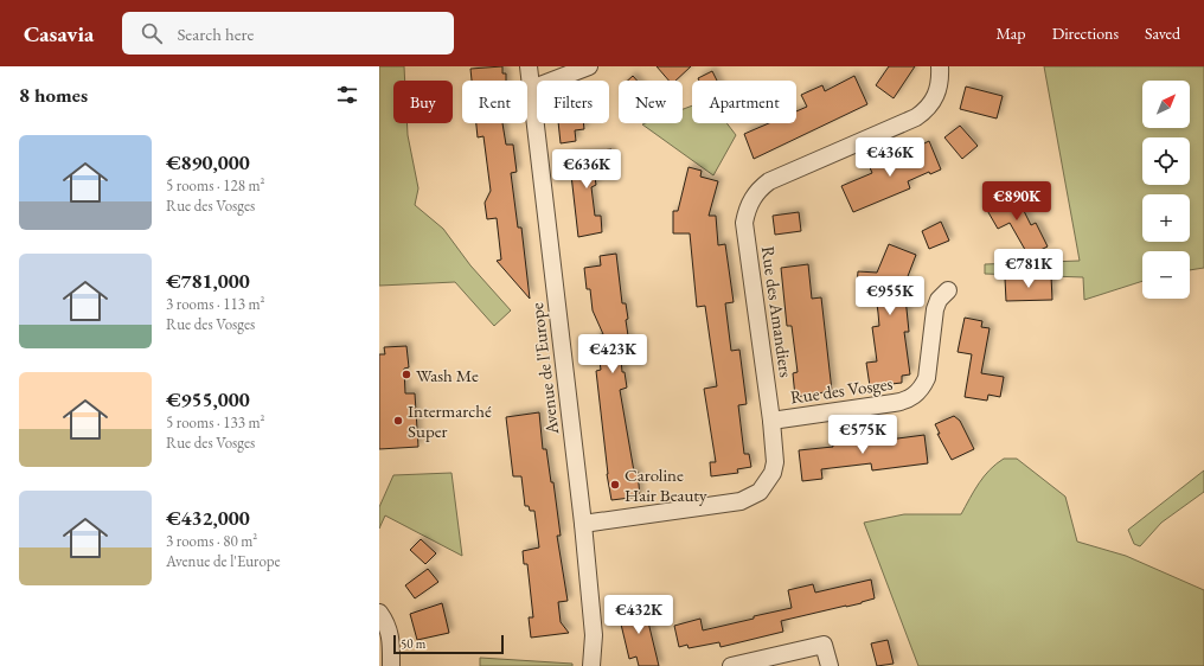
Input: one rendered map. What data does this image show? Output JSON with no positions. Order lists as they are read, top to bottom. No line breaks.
{"streets":{"street":["Rue des Amandiers","Avenue de l'Europe","Rue des Vosges"]},"crossings":[["Rue des Amandiers","Avenue de l'Europe"],["Rue des Amandiers","Rue des Vosges"]],"places":["Wash Me","Intermarché Super","Caroline Hair Beauty"],"scale_bar":"50 m","north":"top right","page":{"header":"Casavia","search":"Search here","nav":["Map","Directions","Saved"],"heading":"8 homes","map_buttons":["+","−"],"chip":["Buy","Rent","Filters","New","Apartment"],"list":[{"name":"€890,000","note":"5 rooms · 128 m² · Rue des Vosges"},{"name":"€781,000","note":"3 rooms · 113 m² · Rue des Vosges"},{"name":"€955,000","note":"5 rooms · 133 m² · Rue des Vosges"},{"name":"€432,000","note":"3 rooms · 80 m² · Avenue de l'Europe"}],"price":["€436K","€636K","€890K","€781K","€955K","€423K","€575K","€432K"],"scale":"50 m"}}
